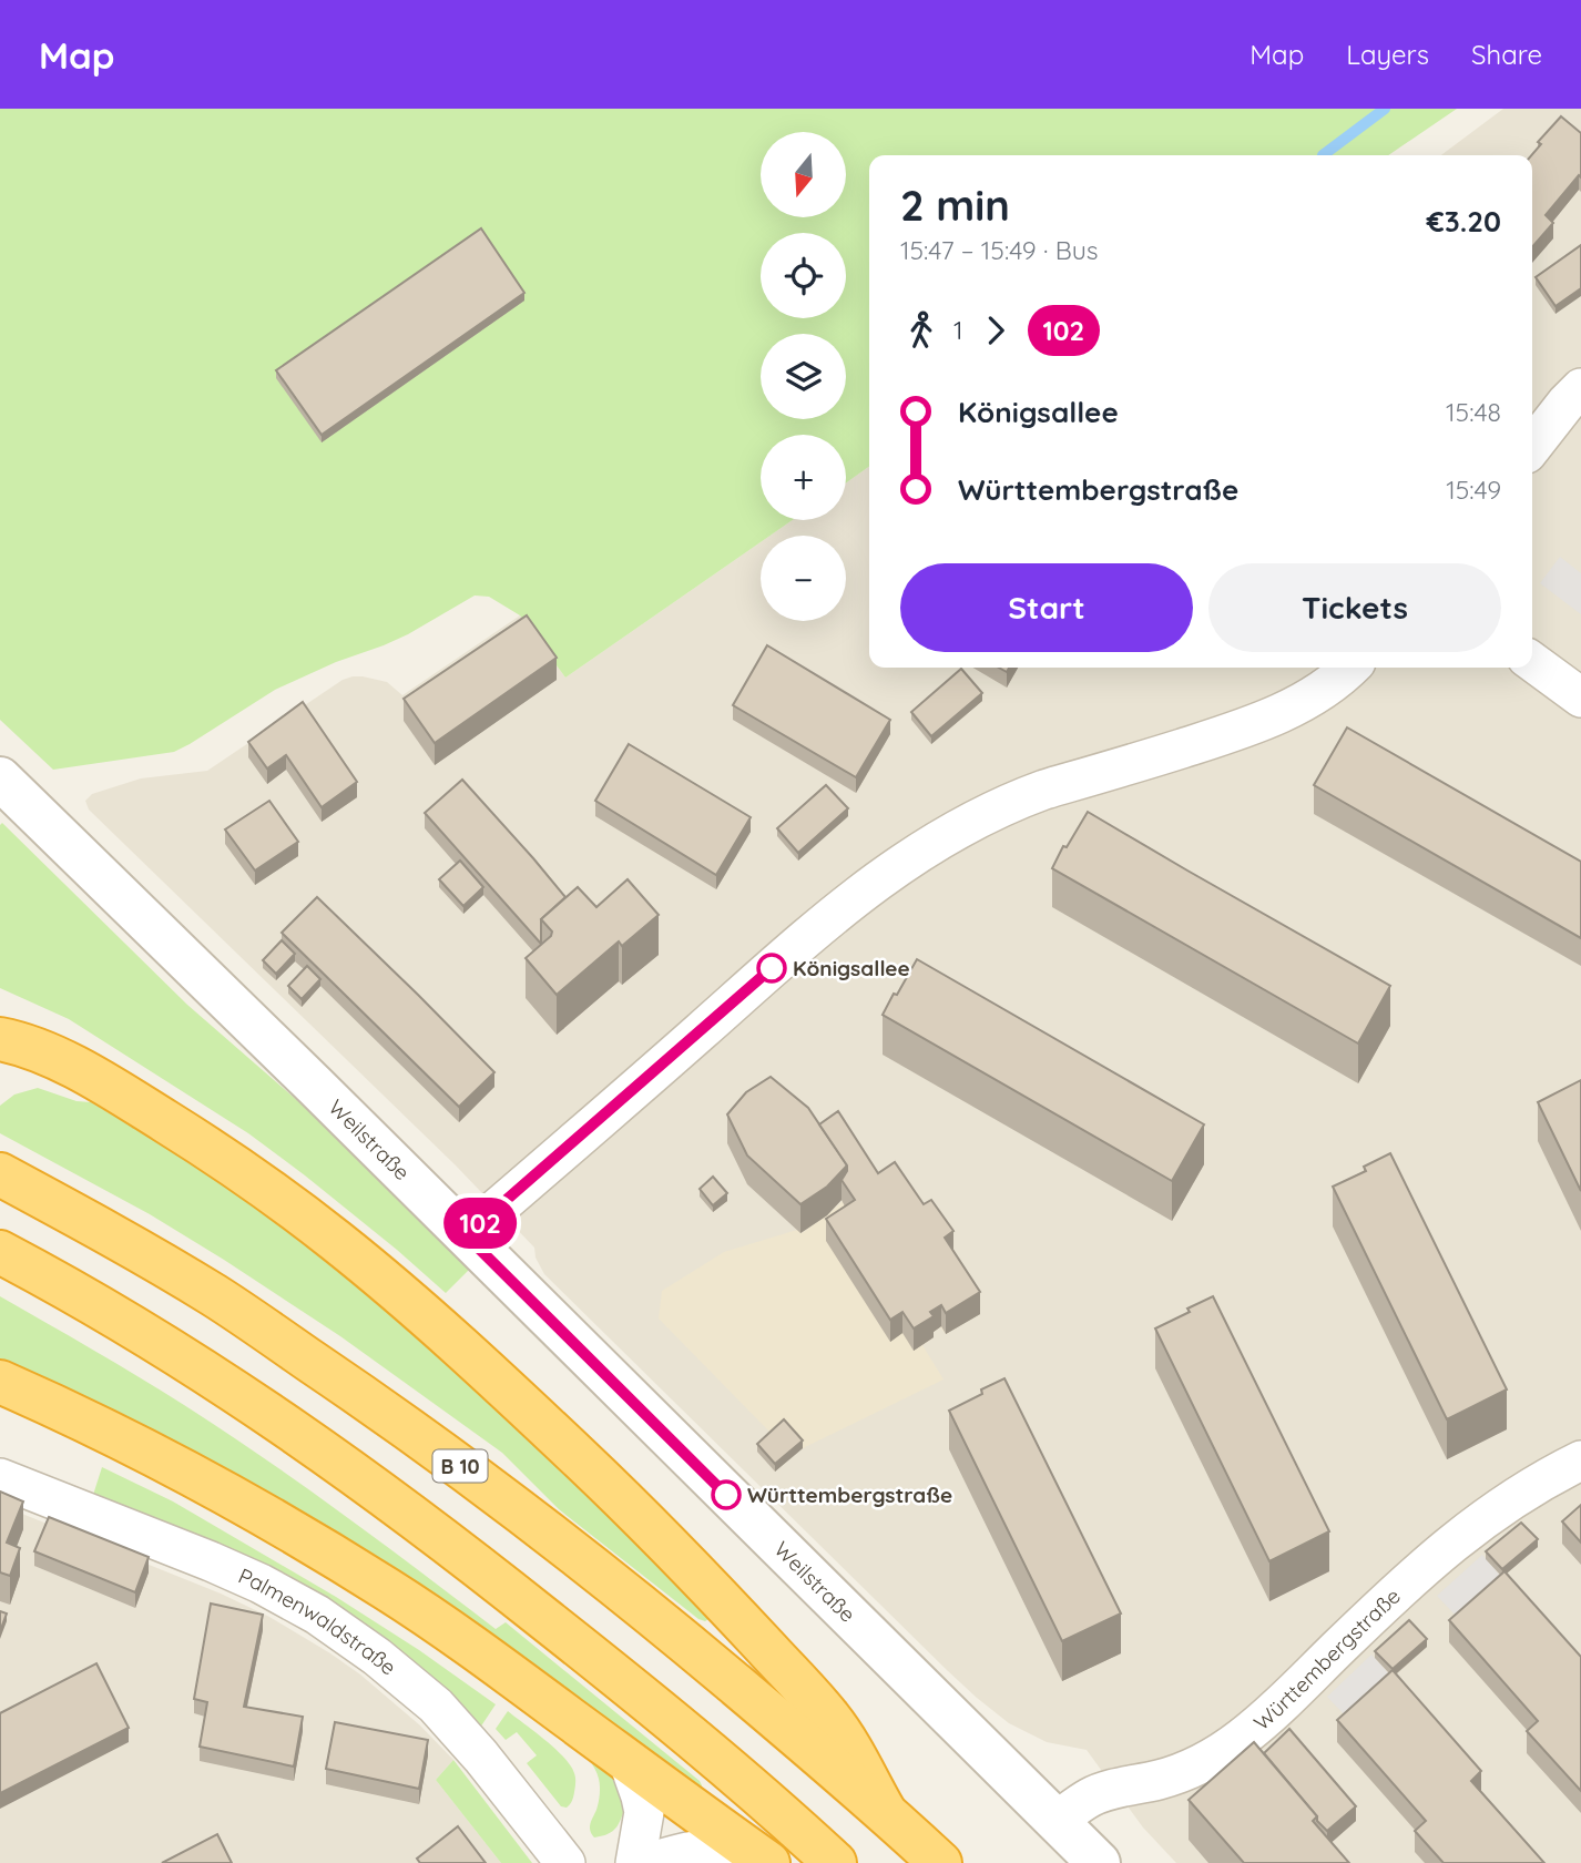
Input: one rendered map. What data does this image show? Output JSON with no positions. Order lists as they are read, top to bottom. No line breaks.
{"streets":{"highway":["B 10"],"street":["Weilstraße","Palmenwaldstraße","Württembergstraße"]},"crossings":[["Weilstraße","Württembergstraße"]],"places":["Königsallee","Württembergstraße"],"lines":["bus line 102"],"north":"bottom","page":{"header":"Map","nav":["Map","Layers","Share"],"on_map":"102","map_buttons":["+","−"],"heading":["2 min","15:47 – 15:49 · Bus","€3.20"],"legs":["1","102"],"list":[{"name":"Königsallee","value":"15:48"},{"name":"Württembergstraße","value":"15:49"}],"buttons":["Start","Tickets"]}}
